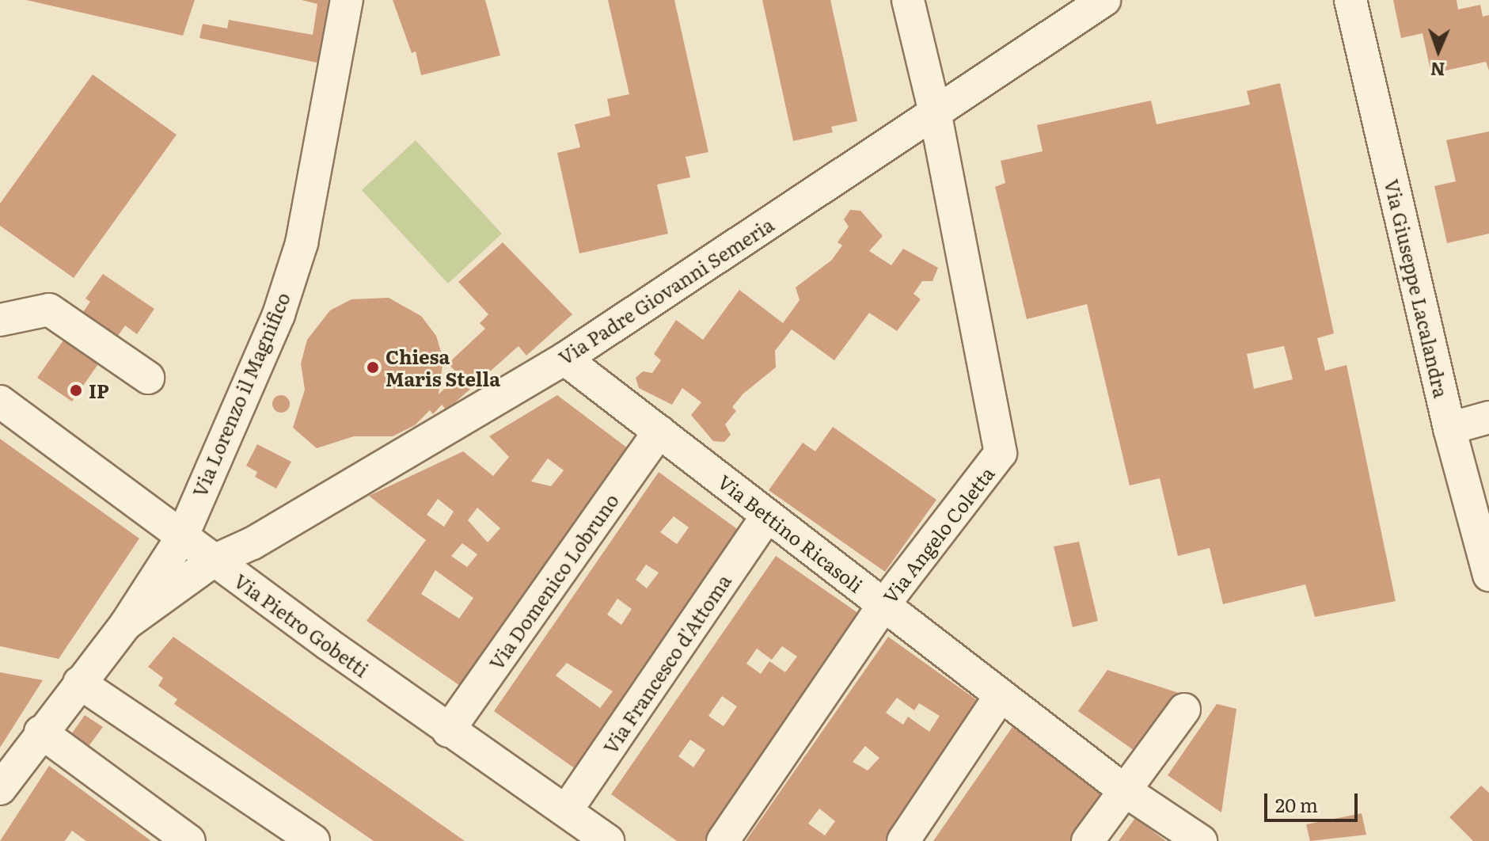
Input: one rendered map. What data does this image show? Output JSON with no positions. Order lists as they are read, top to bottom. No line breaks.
{"streets":{"street":["Via Giuseppe Lacalandra","Via Padre Giovanni Semeria","Via Lorenzo il Magnifico","Via Bettino Ricasoli","Via Angelo Coletta","Via Domenico Lobruno","Via Pietro Gobetti","Via Francesco d'Attoma"]},"crossings":[["Via Padre Giovanni Semeria","Via Lorenzo il Magnifico"],["Via Padre Giovanni Semeria","Via Bettino Ricasoli"],["Via Padre Giovanni Semeria","Via Angelo Coletta"],["Via Padre Giovanni Semeria","Via Pietro Gobetti"],["Via Lorenzo il Magnifico","Via Pietro Gobetti"],["Via Bettino Ricasoli","Via Angelo Coletta"],["Via Bettino Ricasoli","Via Domenico Lobruno"],["Via Bettino Ricasoli","Via Francesco d'Attoma"],["Via Domenico Lobruno","Via Pietro Gobetti"],["Via Pietro Gobetti","Via Francesco d'Attoma"]],"places":["Chiesa Maris Stella","IP"],"scale_bar":"20 m","north":"bottom"}
